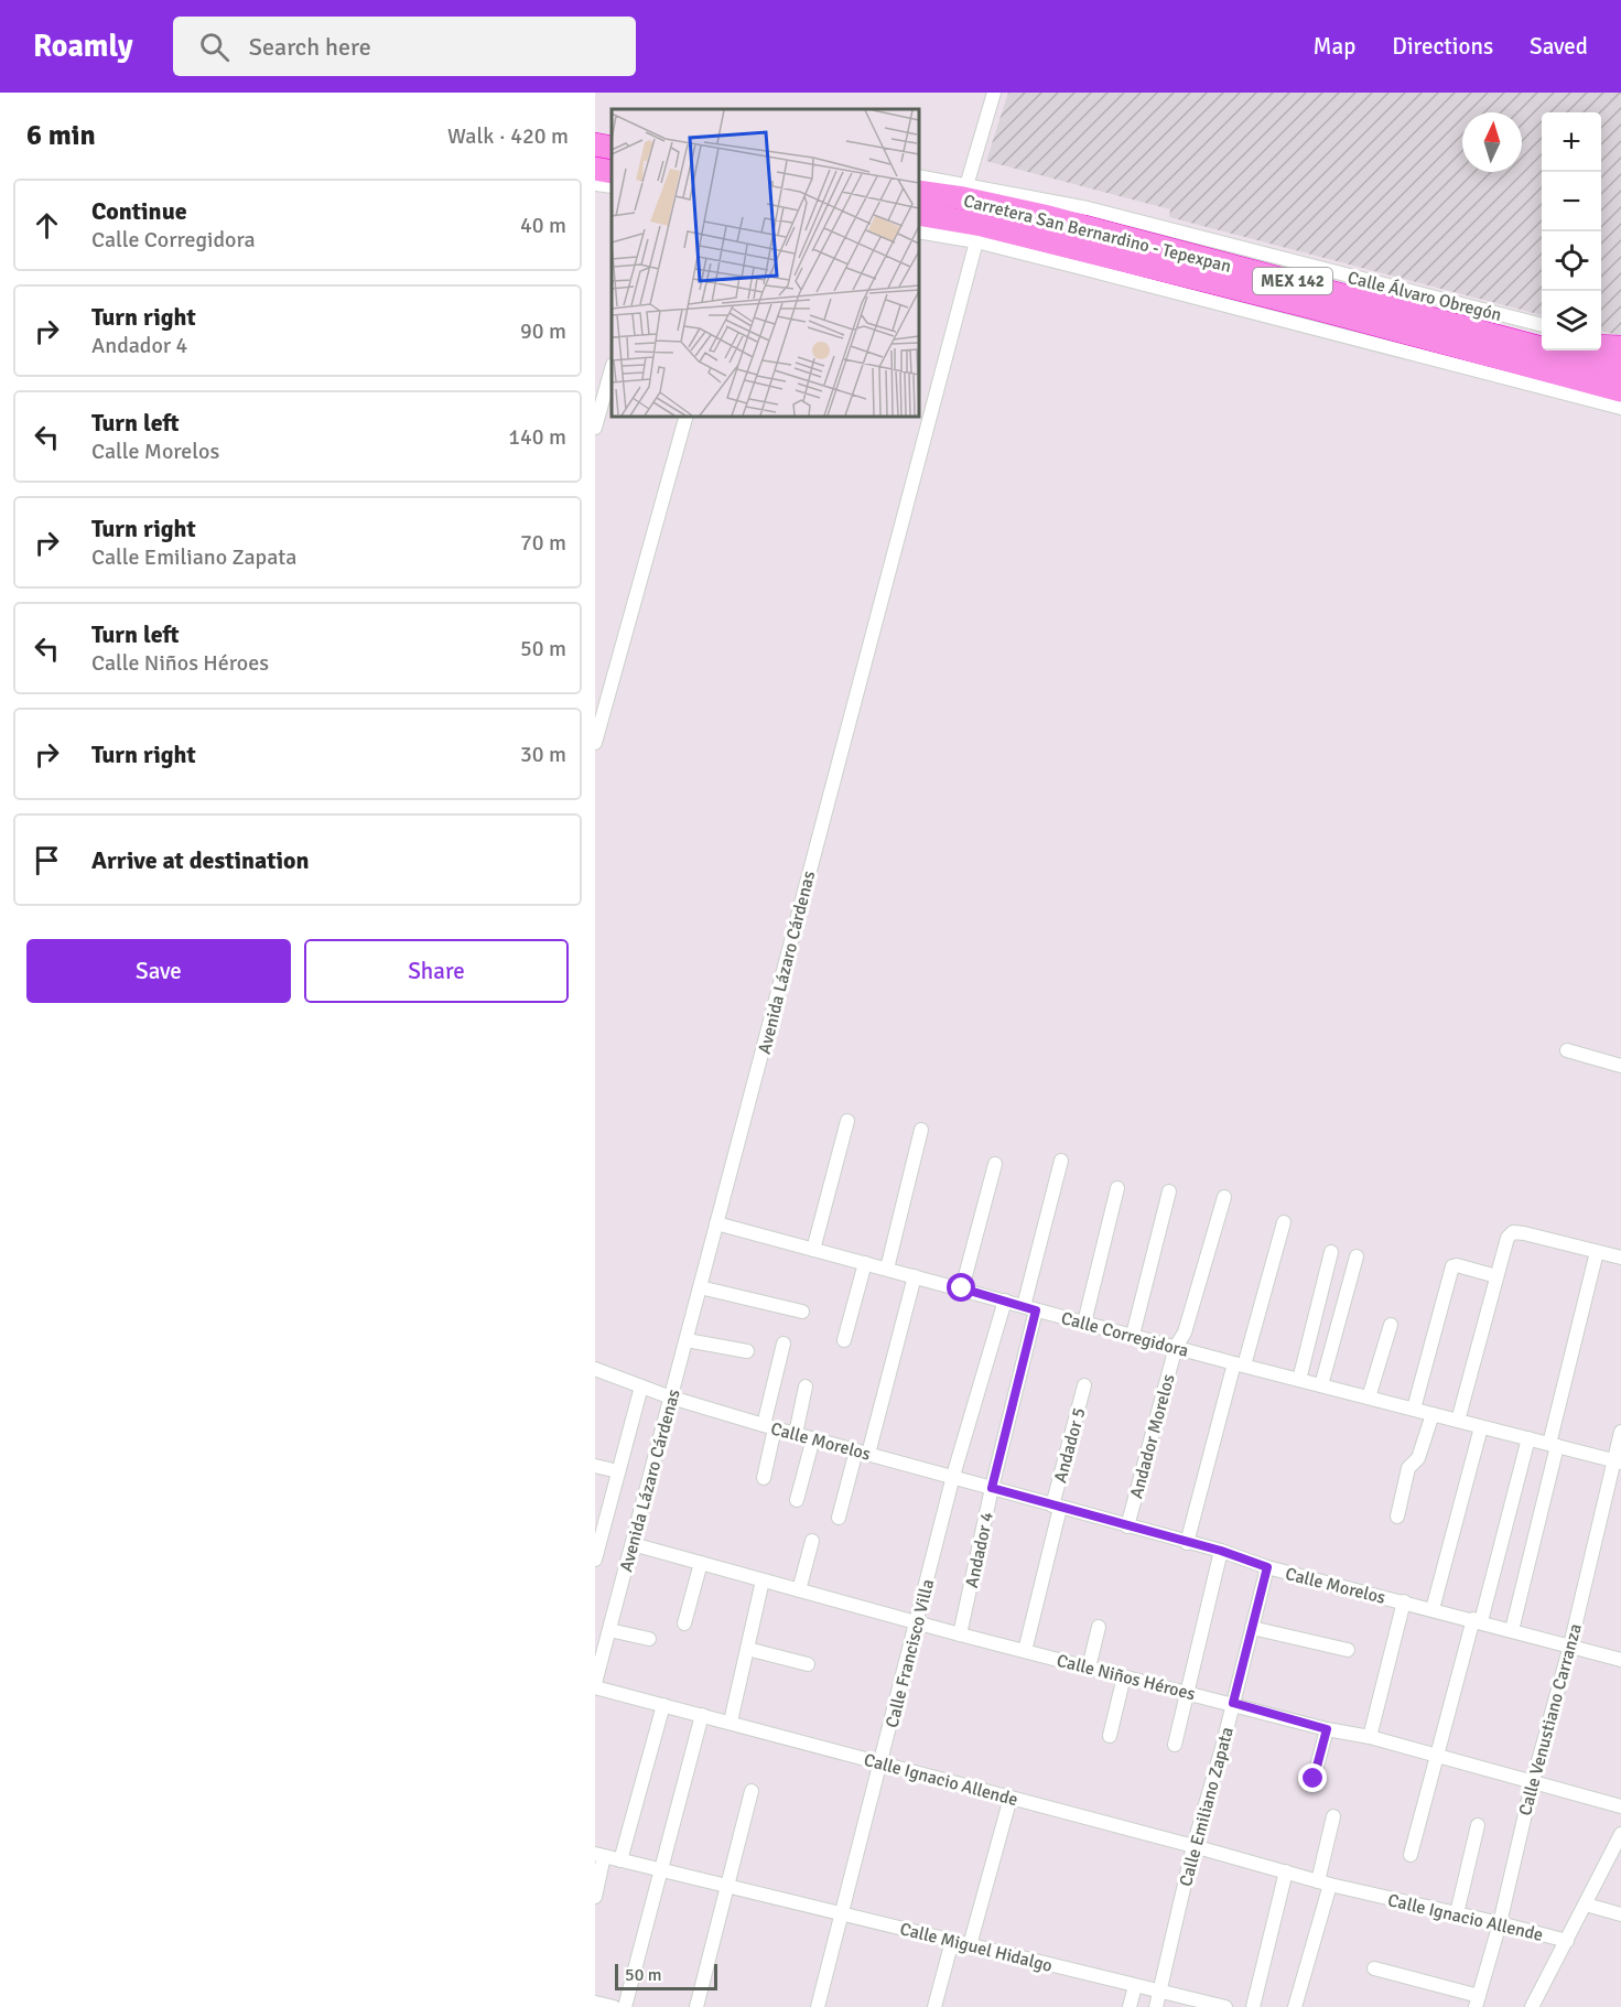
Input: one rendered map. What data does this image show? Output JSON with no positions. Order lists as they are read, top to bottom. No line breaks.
{"streets":{"highway":["Carretera San Bernardino - Tepexpan","MEX 142"],"street":["Calle Álvaro Obregón","Avenida Lázaro Cárdenas","Calle Corregidora","Andador Morelos","Calle Morelos","Andador 5","Andador 4","Calle Francisco Villa","Calle Niños Héroes","Calle Venustiano Carranza","Calle Ignacio Allende","Calle Emiliano Zapata","Calle Miguel Hidalgo"]},"crossings":[["Carretera San Bernardino - Tepexpan","Calle Álvaro Obregón"],["Avenida Lázaro Cárdenas","Calle Corregidora"],["Avenida Lázaro Cárdenas","Calle Morelos"],["Avenida Lázaro Cárdenas","Calle Niños Héroes"],["Calle Corregidora","Andador Morelos"],["Calle Corregidora","Andador 4"],["Calle Corregidora","Calle Francisco Villa"],["Calle Corregidora","Calle Venustiano Carranza"],["Andador Morelos","Calle Morelos"],["Calle Morelos","Andador 5"],["Calle Morelos","Andador 4"],["Calle Morelos","Calle Francisco Villa"],["Calle Morelos","Calle Venustiano Carranza"],["Calle Morelos","Calle Emiliano Zapata"],["Andador 5","Calle Niños Héroes"],["Andador 4","Calle Niños Héroes"],["Calle Francisco Villa","Calle Niños Héroes"],["Calle Francisco Villa","Calle Ignacio Allende"],["Calle Francisco Villa","Calle Miguel Hidalgo"],["Calle Niños Héroes","Calle Venustiano Carranza"],["Calle Niños Héroes","Calle Emiliano Zapata"],["Calle Venustiano Carranza","Calle Ignacio Allende"],["Calle Ignacio Allende","Calle Emiliano Zapata"],["Calle Emiliano Zapata","Calle Miguel Hidalgo"]],"scale_bar":"50 m","north":"top","page":{"header":"Roamly","search":"Search here","nav":["Map","Directions","Saved"],"heading":["6 min","Walk · 420 m"],"map_buttons":["+","−"],"list":[["Continue","Calle Corregidora","40 m"],["Turn right","Andador 4","90 m"],["Turn left","Calle Morelos","140 m"],["Turn right","Calle Emiliano Zapata","70 m"],["Turn left","Calle Niños Héroes","50 m"],["Turn right","30 m"],"Arrive at destination"],"buttons":["Save","Share"],"scale":"50 m"}}
